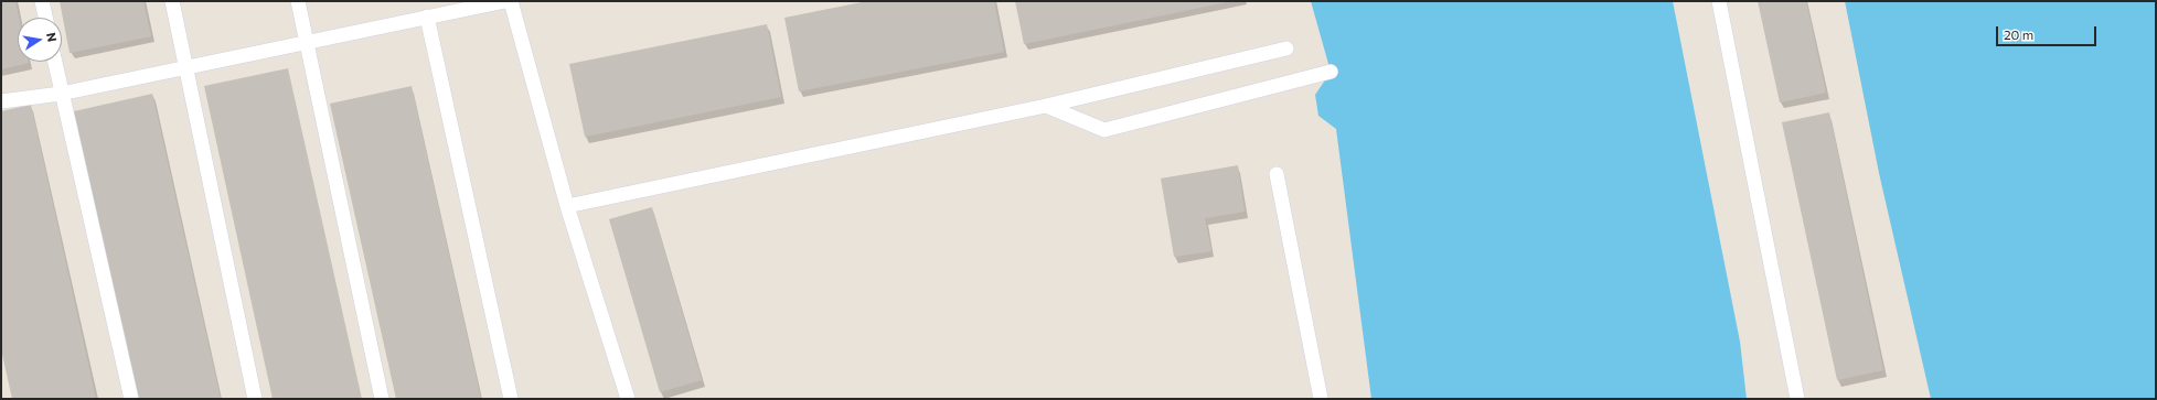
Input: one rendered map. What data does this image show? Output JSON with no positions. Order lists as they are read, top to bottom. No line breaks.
{"scale_bar":"20 m","north":"right"}
